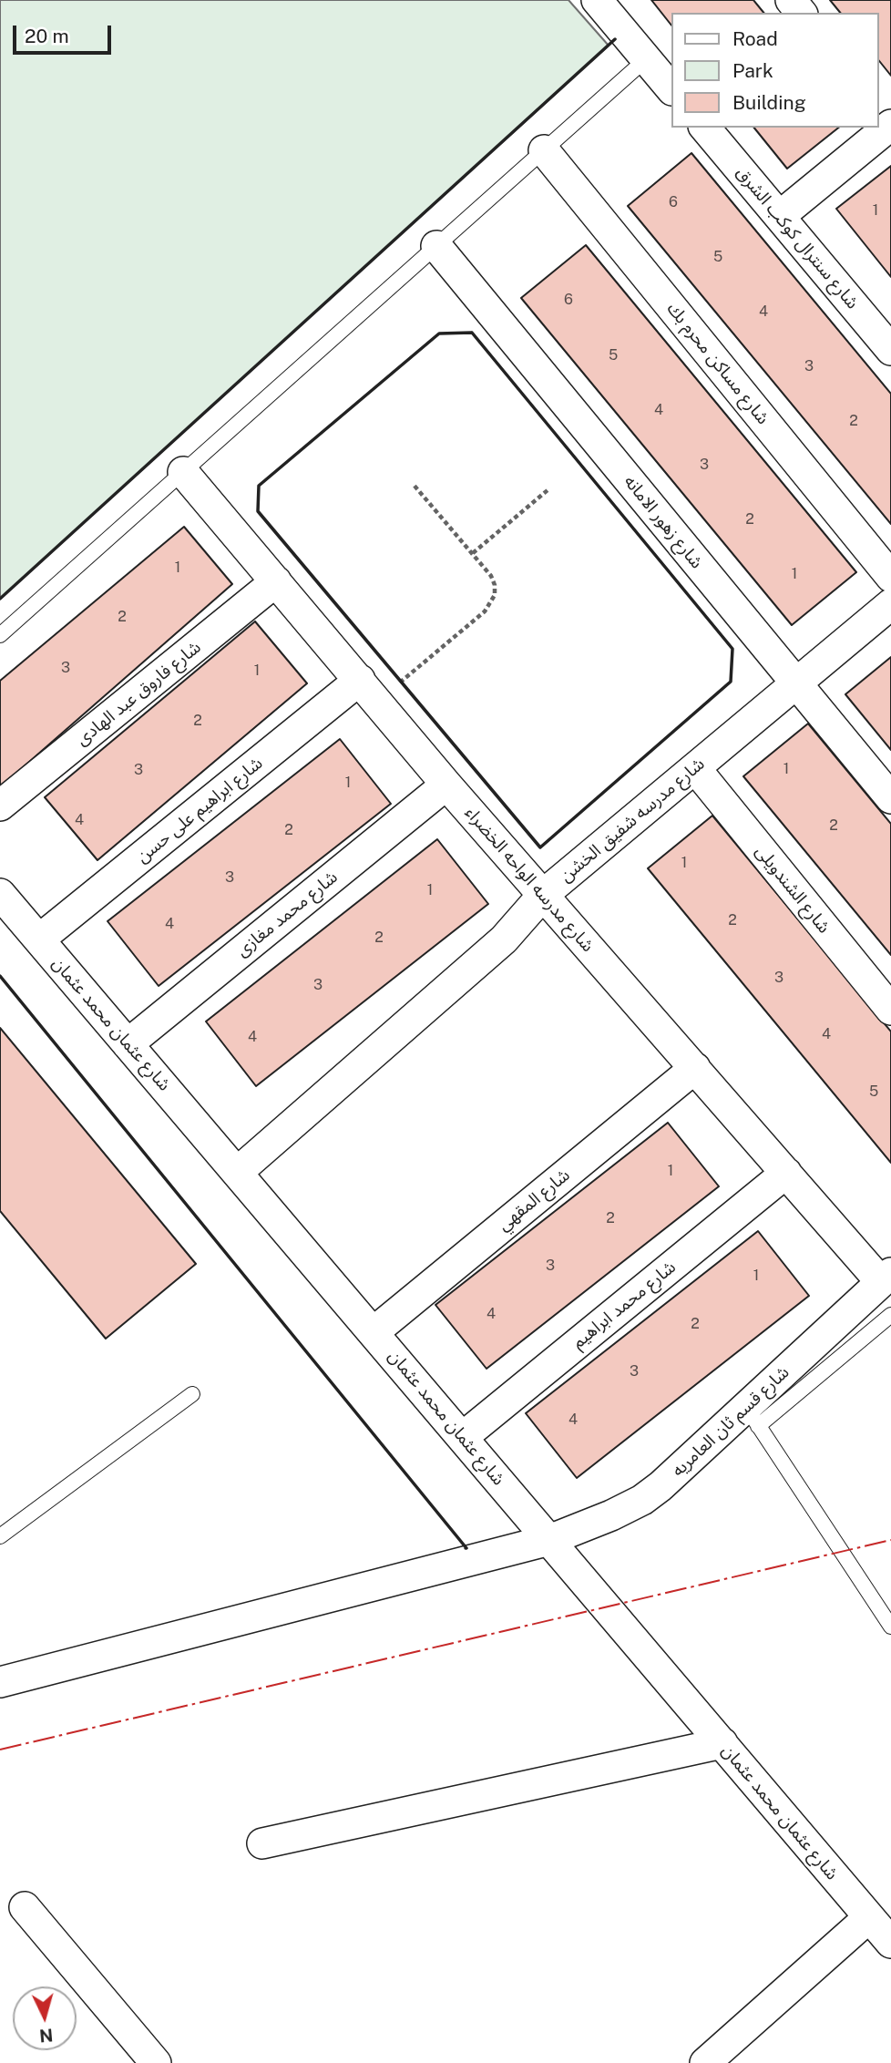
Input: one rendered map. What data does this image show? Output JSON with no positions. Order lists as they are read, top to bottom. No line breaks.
{"streets":{"street":["شارع سنترال كوكب الشرق","شارع مساكن محرم بك","شارع زهور الامانه","شارع فاروق عبد الهادى","شارع ابراهيم على حسن","شارع مدرسه شفيق الخشن","شارع مدرسه الواحه الخضراء","شارع الشندويلى","شارع محمد مغازى","شارع عثمان محمد عثمان","شارع المقهي","شارع محمد ابراهيم","شارع قسم ثان العامريه"]},"crossings":[["شارع زهور الامانه","شارع مدرسه شفيق الخشن"],["شارع فاروق عبد الهادى","شارع مدرسه الواحه الخضراء"],["شارع ابراهيم على حسن","شارع مدرسه الواحه الخضراء"],["شارع ابراهيم على حسن","شارع عثمان محمد عثمان"],["شارع مدرسه شفيق الخشن","شارع مدرسه الواحه الخضراء"],["شارع مدرسه شفيق الخشن","شارع الشندويلى"],["شارع مدرسه شفيق الخشن","شارع عثمان محمد عثمان"],["شارع مدرسه الواحه الخضراء","شارع محمد مغازى"],["شارع مدرسه الواحه الخضراء","شارع المقهي"],["شارع مدرسه الواحه الخضراء","شارع محمد ابراهيم"],["شارع مدرسه الواحه الخضراء","شارع قسم ثان العامريه"],["شارع محمد مغازى","شارع عثمان محمد عثمان"],["شارع عثمان محمد عثمان","شارع المقهي"],["شارع عثمان محمد عثمان","شارع محمد ابراهيم"],["شارع عثمان محمد عثمان","شارع قسم ثان العامريه"]],"house_numbers":["6","1","5","6","4","5","3","4","2","3","2","1","1","2","3","1","2","1","3","1","4","2","2","1","3","1","2","4","2","3","3","4","4","5","1","2","3","1","4","2","3","4"],"legend":["Road","Park","Building"],"scale_bar":"20 m","north":"bottom"}
